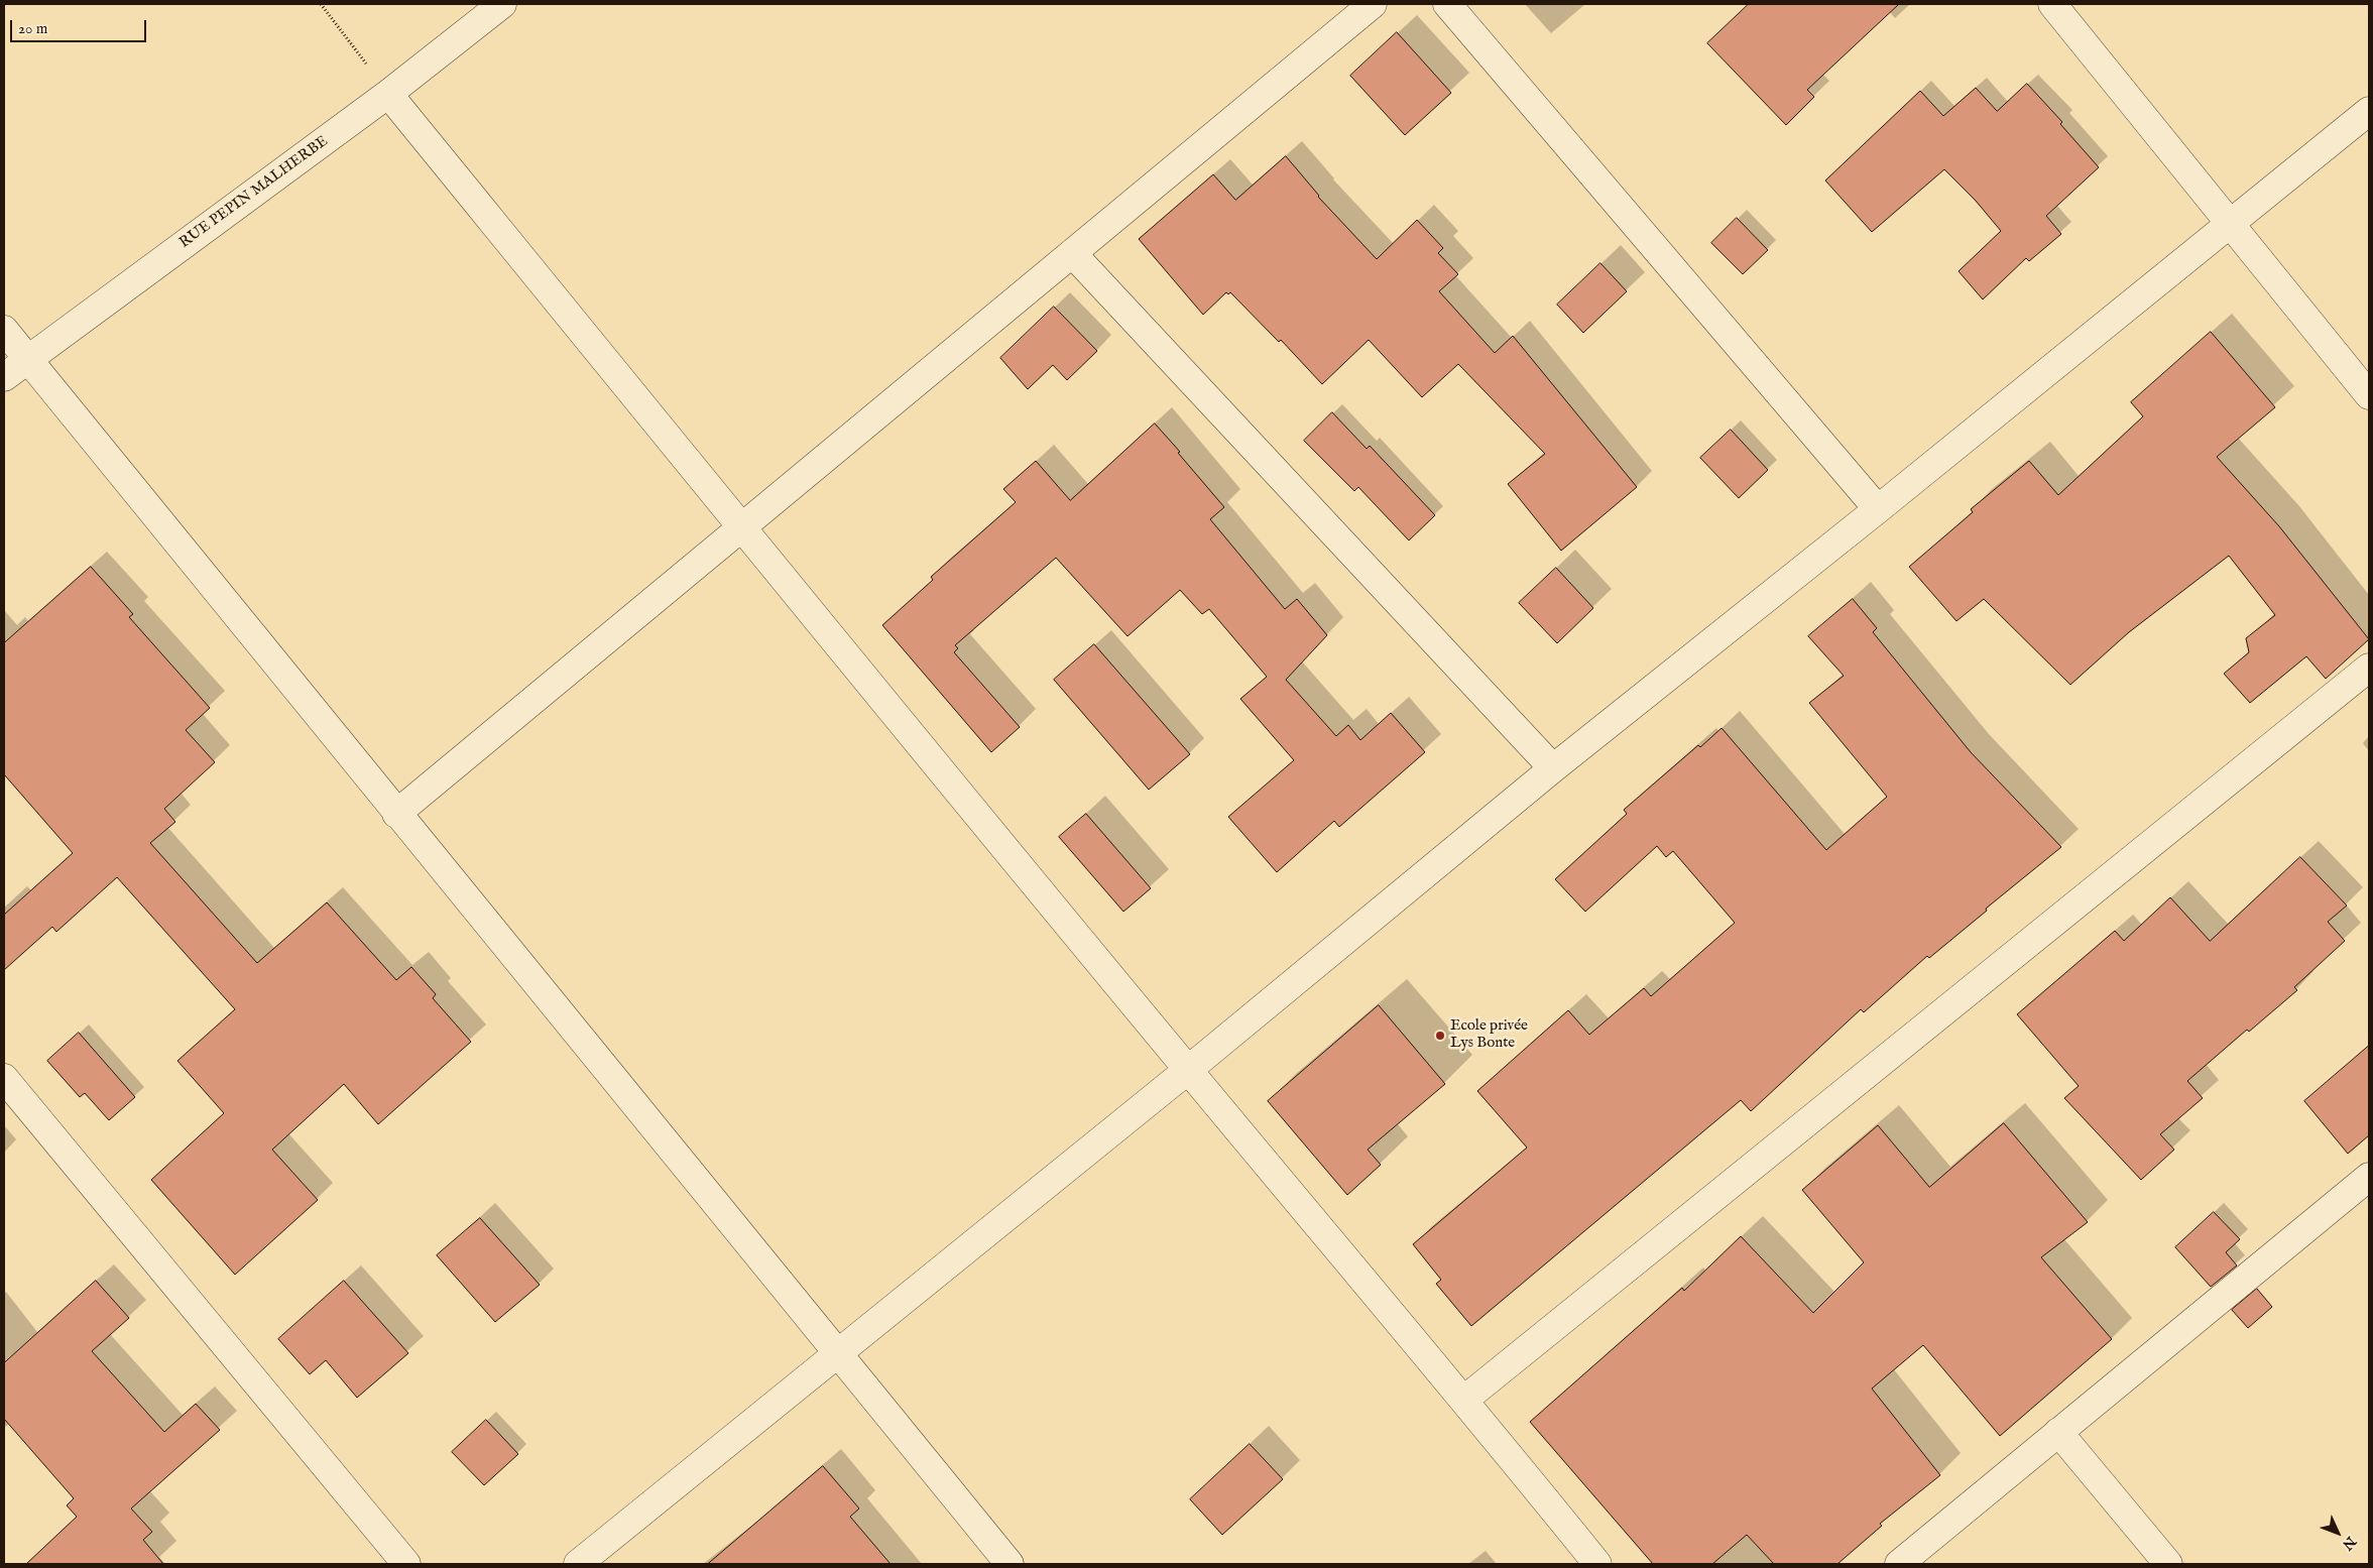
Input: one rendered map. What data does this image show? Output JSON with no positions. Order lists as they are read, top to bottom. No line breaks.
{"streets":{"street":["RUE PEPIN MALHERBE"]},"places":["Ecole privée Lys Bonte"],"scale_bar":"20 m","north":"bottom right"}
